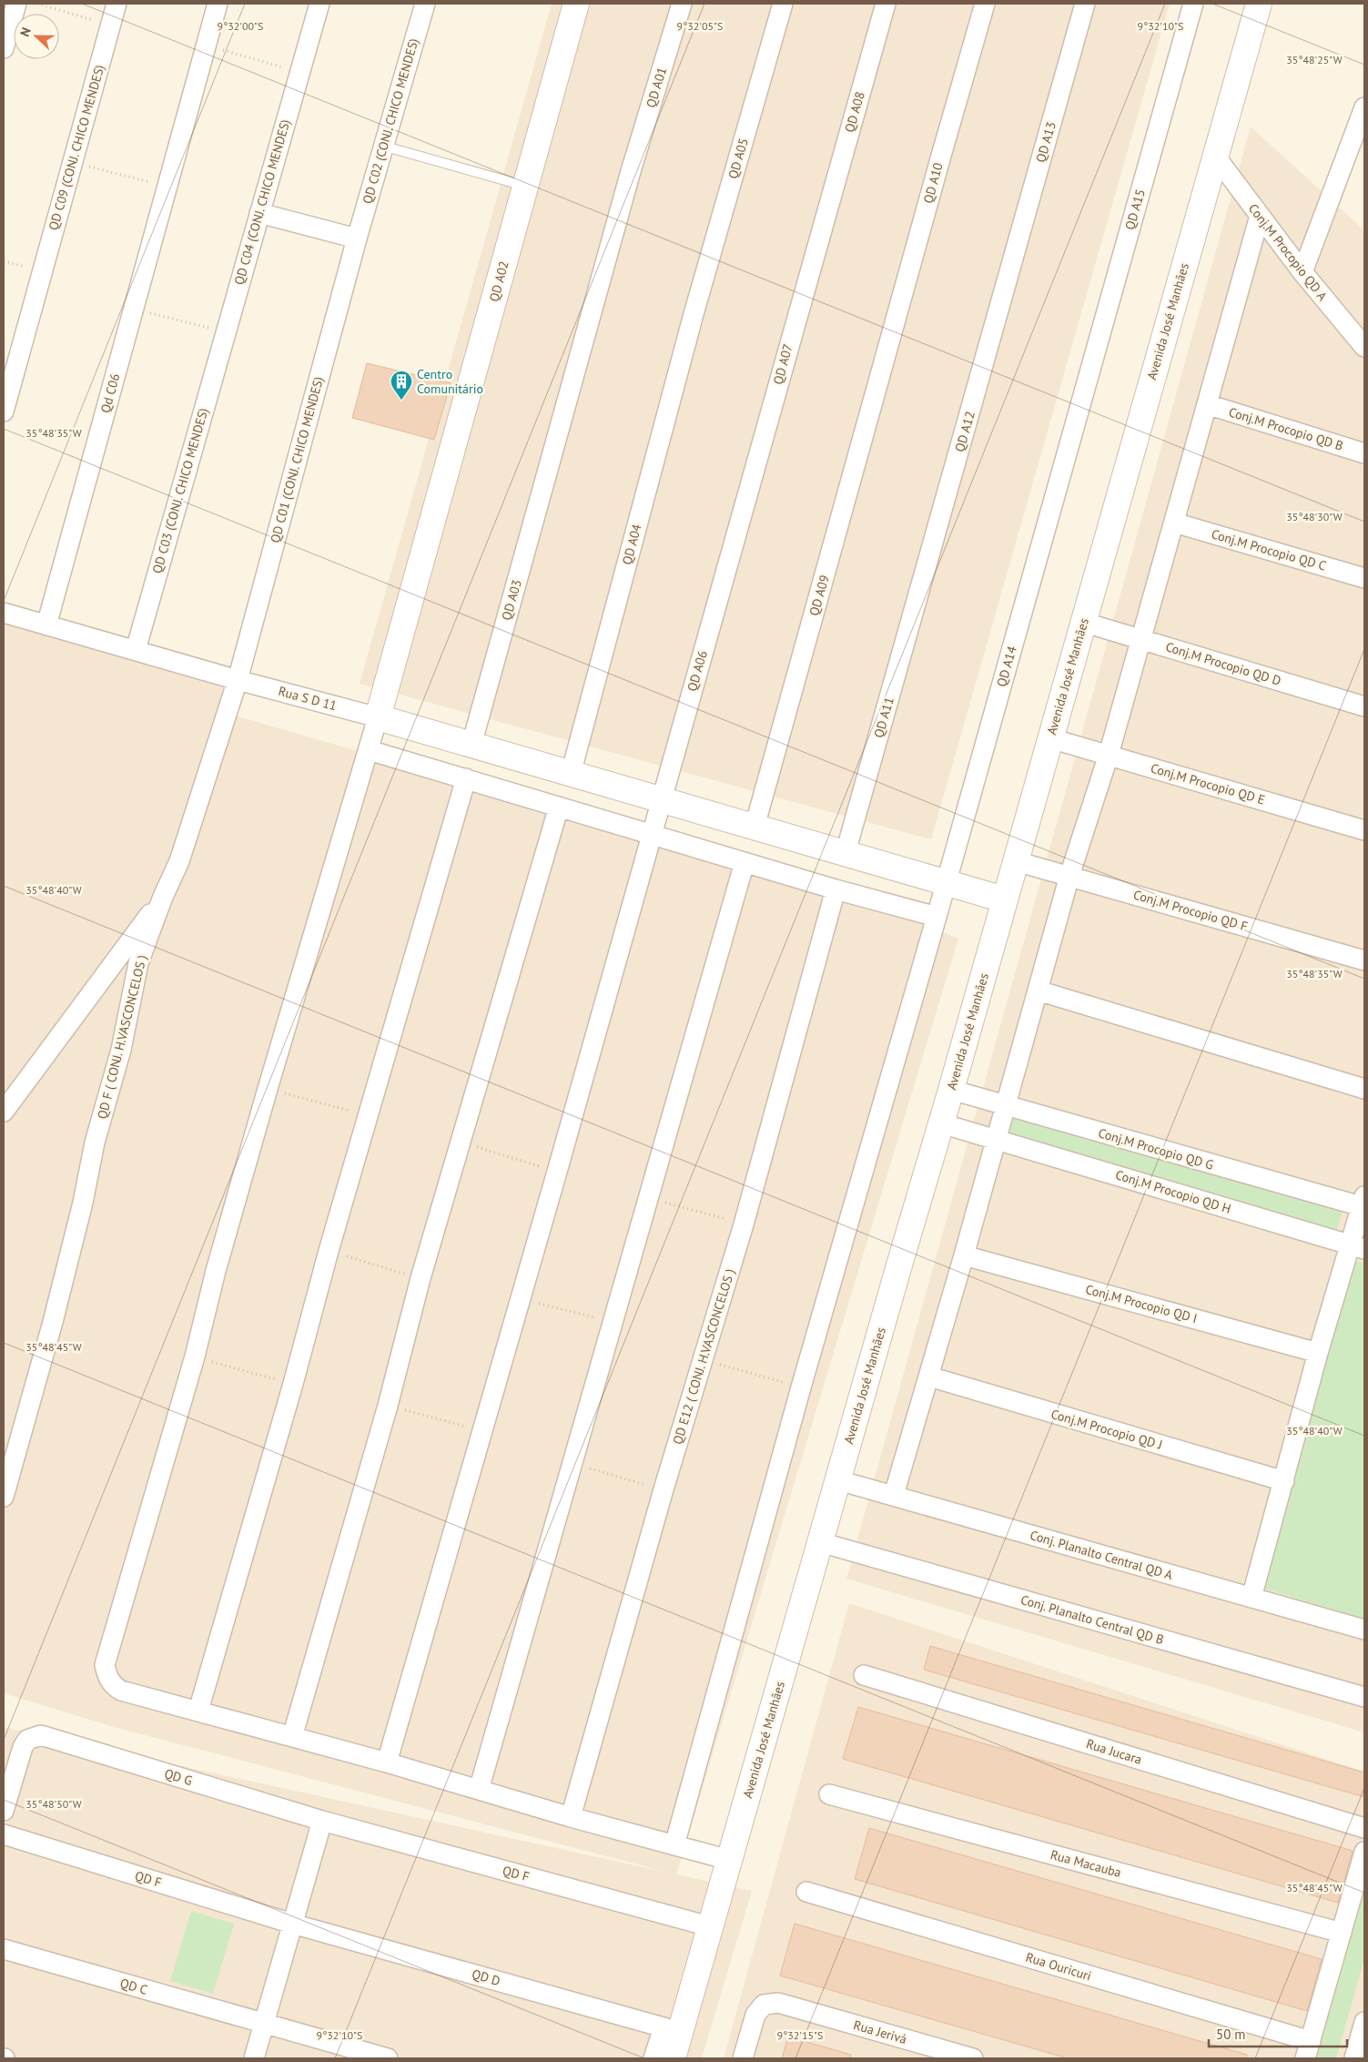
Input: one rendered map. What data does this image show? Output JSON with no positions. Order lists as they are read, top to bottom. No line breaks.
{"streets":{"street":["QD A01","QD A08","QD C02 (CONJ. CHICO MENDES)","QD A13","QD C09 (CONJ. CHICO MENDES)","QD A05","QD A10","QD C04 (CONJ. CHICO MENDES)","QD A15","Conj.M Procopio QD A","QD A02","Avenida José Manhães","QD A07","Qd C06","Conj.M Procopio QD B","QD A12","QD C01 (CONJ. CHICO MENDES)","QD C03 (CONJ. CHICO MENDES)","QD A04","Conj.M Procopio QD C","QD A09","QD A03","Conj.M Procopio QD D","QD A14","QD A06","Rua S D 11","QD A11","Conj.M Procopio QD E","Conj.M Procopio QD F","QD F ( CONJ. H.VASCONCELOS )","Conj.M Procopio QD G","Conj.M Procopio QD H","Conj.M Procopio QD I","QD E12 ( CONJ. H.VASCONCELOS )","Conj.M Procopio QD J","Conj. Planalto Central QD A","Conj. Planalto Central QD B","Rua Jucara","QD G","Rua Macauba","QD F","Rua Ouricuri","QD D","QD C","Rua Jerivá"]},"crossings":[["QD A01","QD A03"],["QD A08","QD A07"],["QD C02 (CONJ. CHICO MENDES)","QD C01 (CONJ. CHICO MENDES)"],["QD A13","QD A12"],["QD A05","QD A04"],["QD A10","QD A09"],["QD C04 (CONJ. CHICO MENDES)","QD C03 (CONJ. CHICO MENDES)"],["QD A15","QD A14"],["Conj.M Procopio QD A","Avenida José Manhães"],["QD A02","Rua S D 11"],["Avenida José Manhães","Conj.M Procopio QD D"],["Avenida José Manhães","Conj.M Procopio QD E"],["Avenida José Manhães","Conj.M Procopio QD F"],["Avenida José Manhães","Conj.M Procopio QD G"],["Avenida José Manhães","Conj.M Procopio QD H"],["Avenida José Manhães","Conj. Planalto Central QD A"],["Avenida José Manhães","Conj. Planalto Central QD B"],["Avenida José Manhães","QD F"],["Avenida José Manhães","QD D"],["QD A07","QD A06"],["Qd C06","Rua S D 11"],["QD A12","QD A11"],["QD C01 (CONJ. CHICO MENDES)","Rua S D 11"],["QD C01 (CONJ. CHICO MENDES)","QD F ( CONJ. H.VASCONCELOS )"],["QD C03 (CONJ. CHICO MENDES)","Rua S D 11"],["Rua S D 11","QD F ( CONJ. H.VASCONCELOS )"],["QD G","QD F"],["QD F","QD D"]],"places":{"building":["Centro Comunitário"]},"scale_bar":"50 m","north":"left","coordinates":["9°32'00\"S","9°32'05\"S","9°32'10\"S","35°48'25\"W","35°48'35\"W","35°48'30\"W","35°48'40\"W","35°48'45\"W","35°48'50\"W","9°32'15\"S"]}
